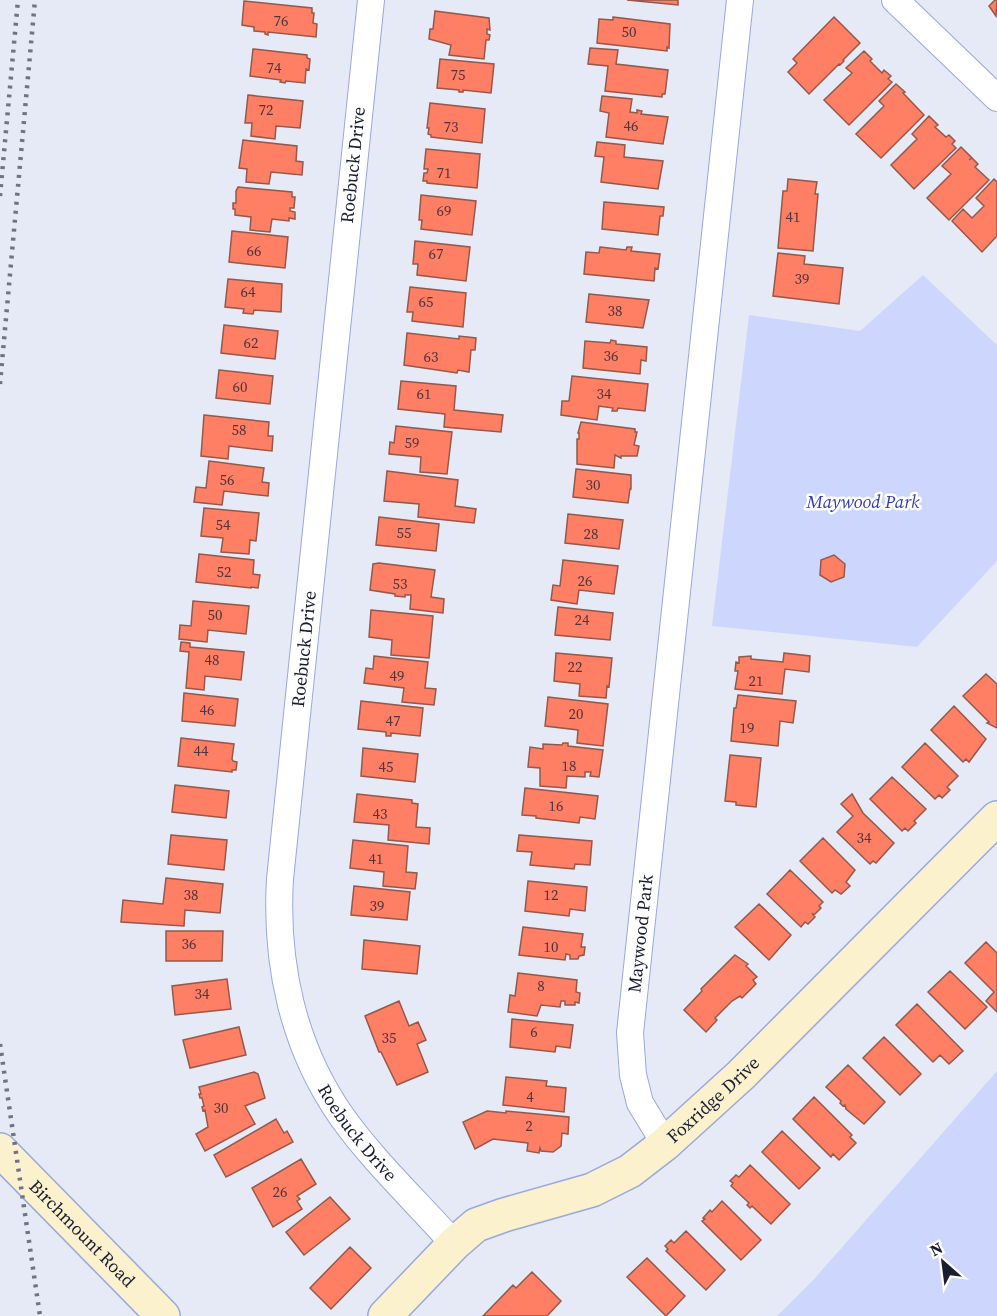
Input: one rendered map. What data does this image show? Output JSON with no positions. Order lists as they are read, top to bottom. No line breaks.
{"streets":{"street":["Roebuck Drive","Maywood Park","Foxridge Drive","Birchmount Road"]},"crossings":[["Roebuck Drive","Foxridge Drive"],["Maywood Park","Foxridge Drive"]],"parks":["Maywood Park"],"house_numbers":["76","50","74","75","72","46","73","71","69","41","66","67","39","64","65","38","62","36","63","60","61","34","58","59","56","30","54","55","28","52","26","53","50","24","48","22","49","21","46","20","47","19","44","18","45","16","43","34","41","38","12","39","36","10","8","34","6","35","4","30","2","26"],"north":"top left"}
